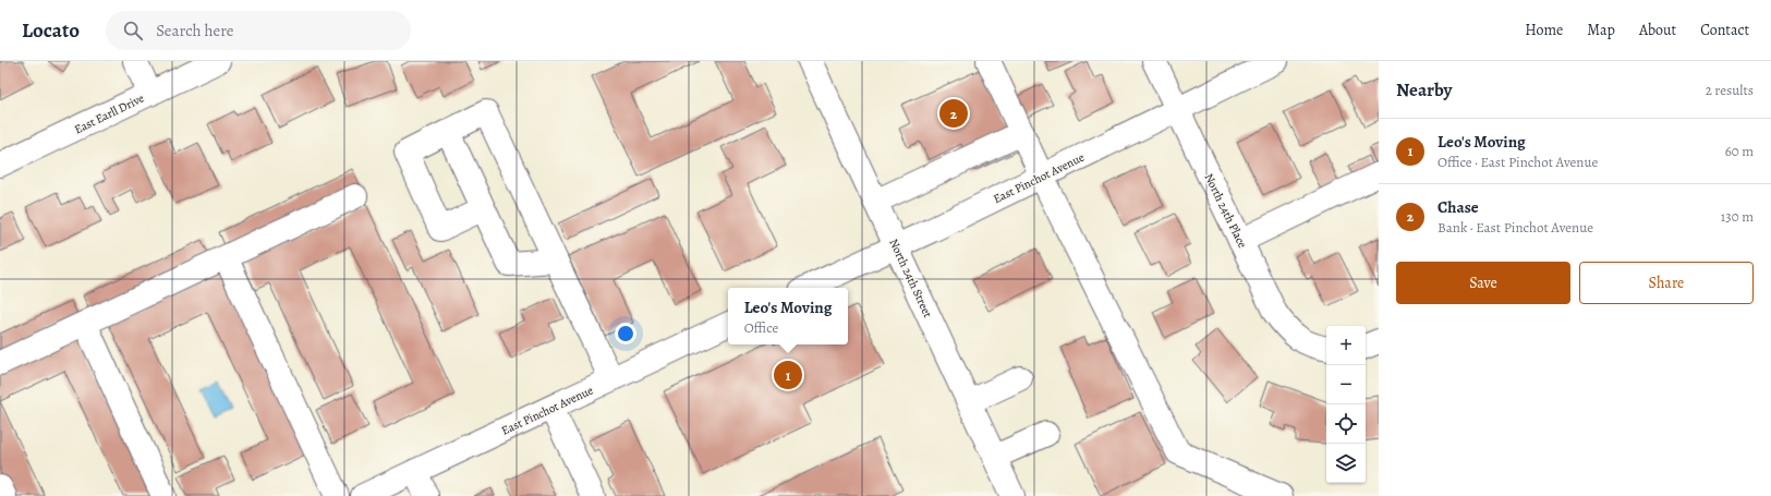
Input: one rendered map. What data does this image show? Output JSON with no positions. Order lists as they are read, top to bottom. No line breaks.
{"streets":{"street":["East Earll Drive","East Pinchot Avenue","North 24th Place","North 24th Street"]},"crossings":[["East Pinchot Avenue","North 24th Place"],["East Pinchot Avenue","North 24th Street"]],"page":{"header":"Locato","search":"Search here","nav":["Home","Map","About","Contact"],"heading":["Nearby","2 results"],"pins":["2","1"],"list":[{"mark":"1","name":"Leo's Moving","note":"Office · East Pinchot Avenue","value":"60 m"},{"mark":"2","name":"Chase","note":"Bank · East Pinchot Avenue","value":"130 m"}],"buttons":["Save","Share"],"popup":["Leo's Moving","Office"],"map_buttons":["+","−"]}}
